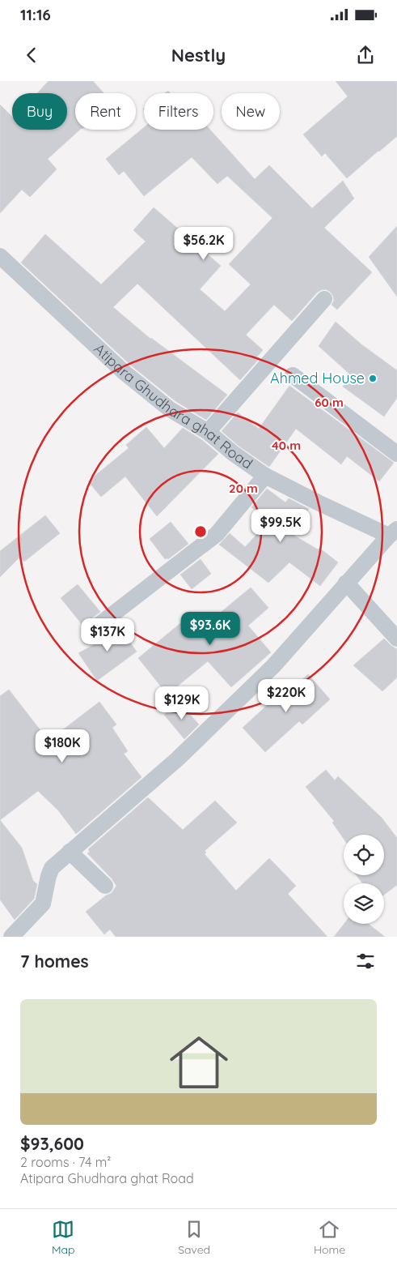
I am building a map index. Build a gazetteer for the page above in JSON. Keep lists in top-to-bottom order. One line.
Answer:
{"streets":{"street":["Atipara Ghudhara ghat Road"]},"places":["Ahmed House"],"page":{"status":"11:16","header":"Nestly","chip":["Buy","Rent","Filters","New"],"price":["$56.2K","$99.5K","$93.6K","$137K","$220K","$129K","$180K"],"heading":"7 homes","list":[{"name":"$93,600","note":"2 rooms · 74 m² · Atipara Ghudhara ghat Road"}],"tabs":["Map","Saved","Home"]},"rings":["60 m","40 m","20 m"]}
